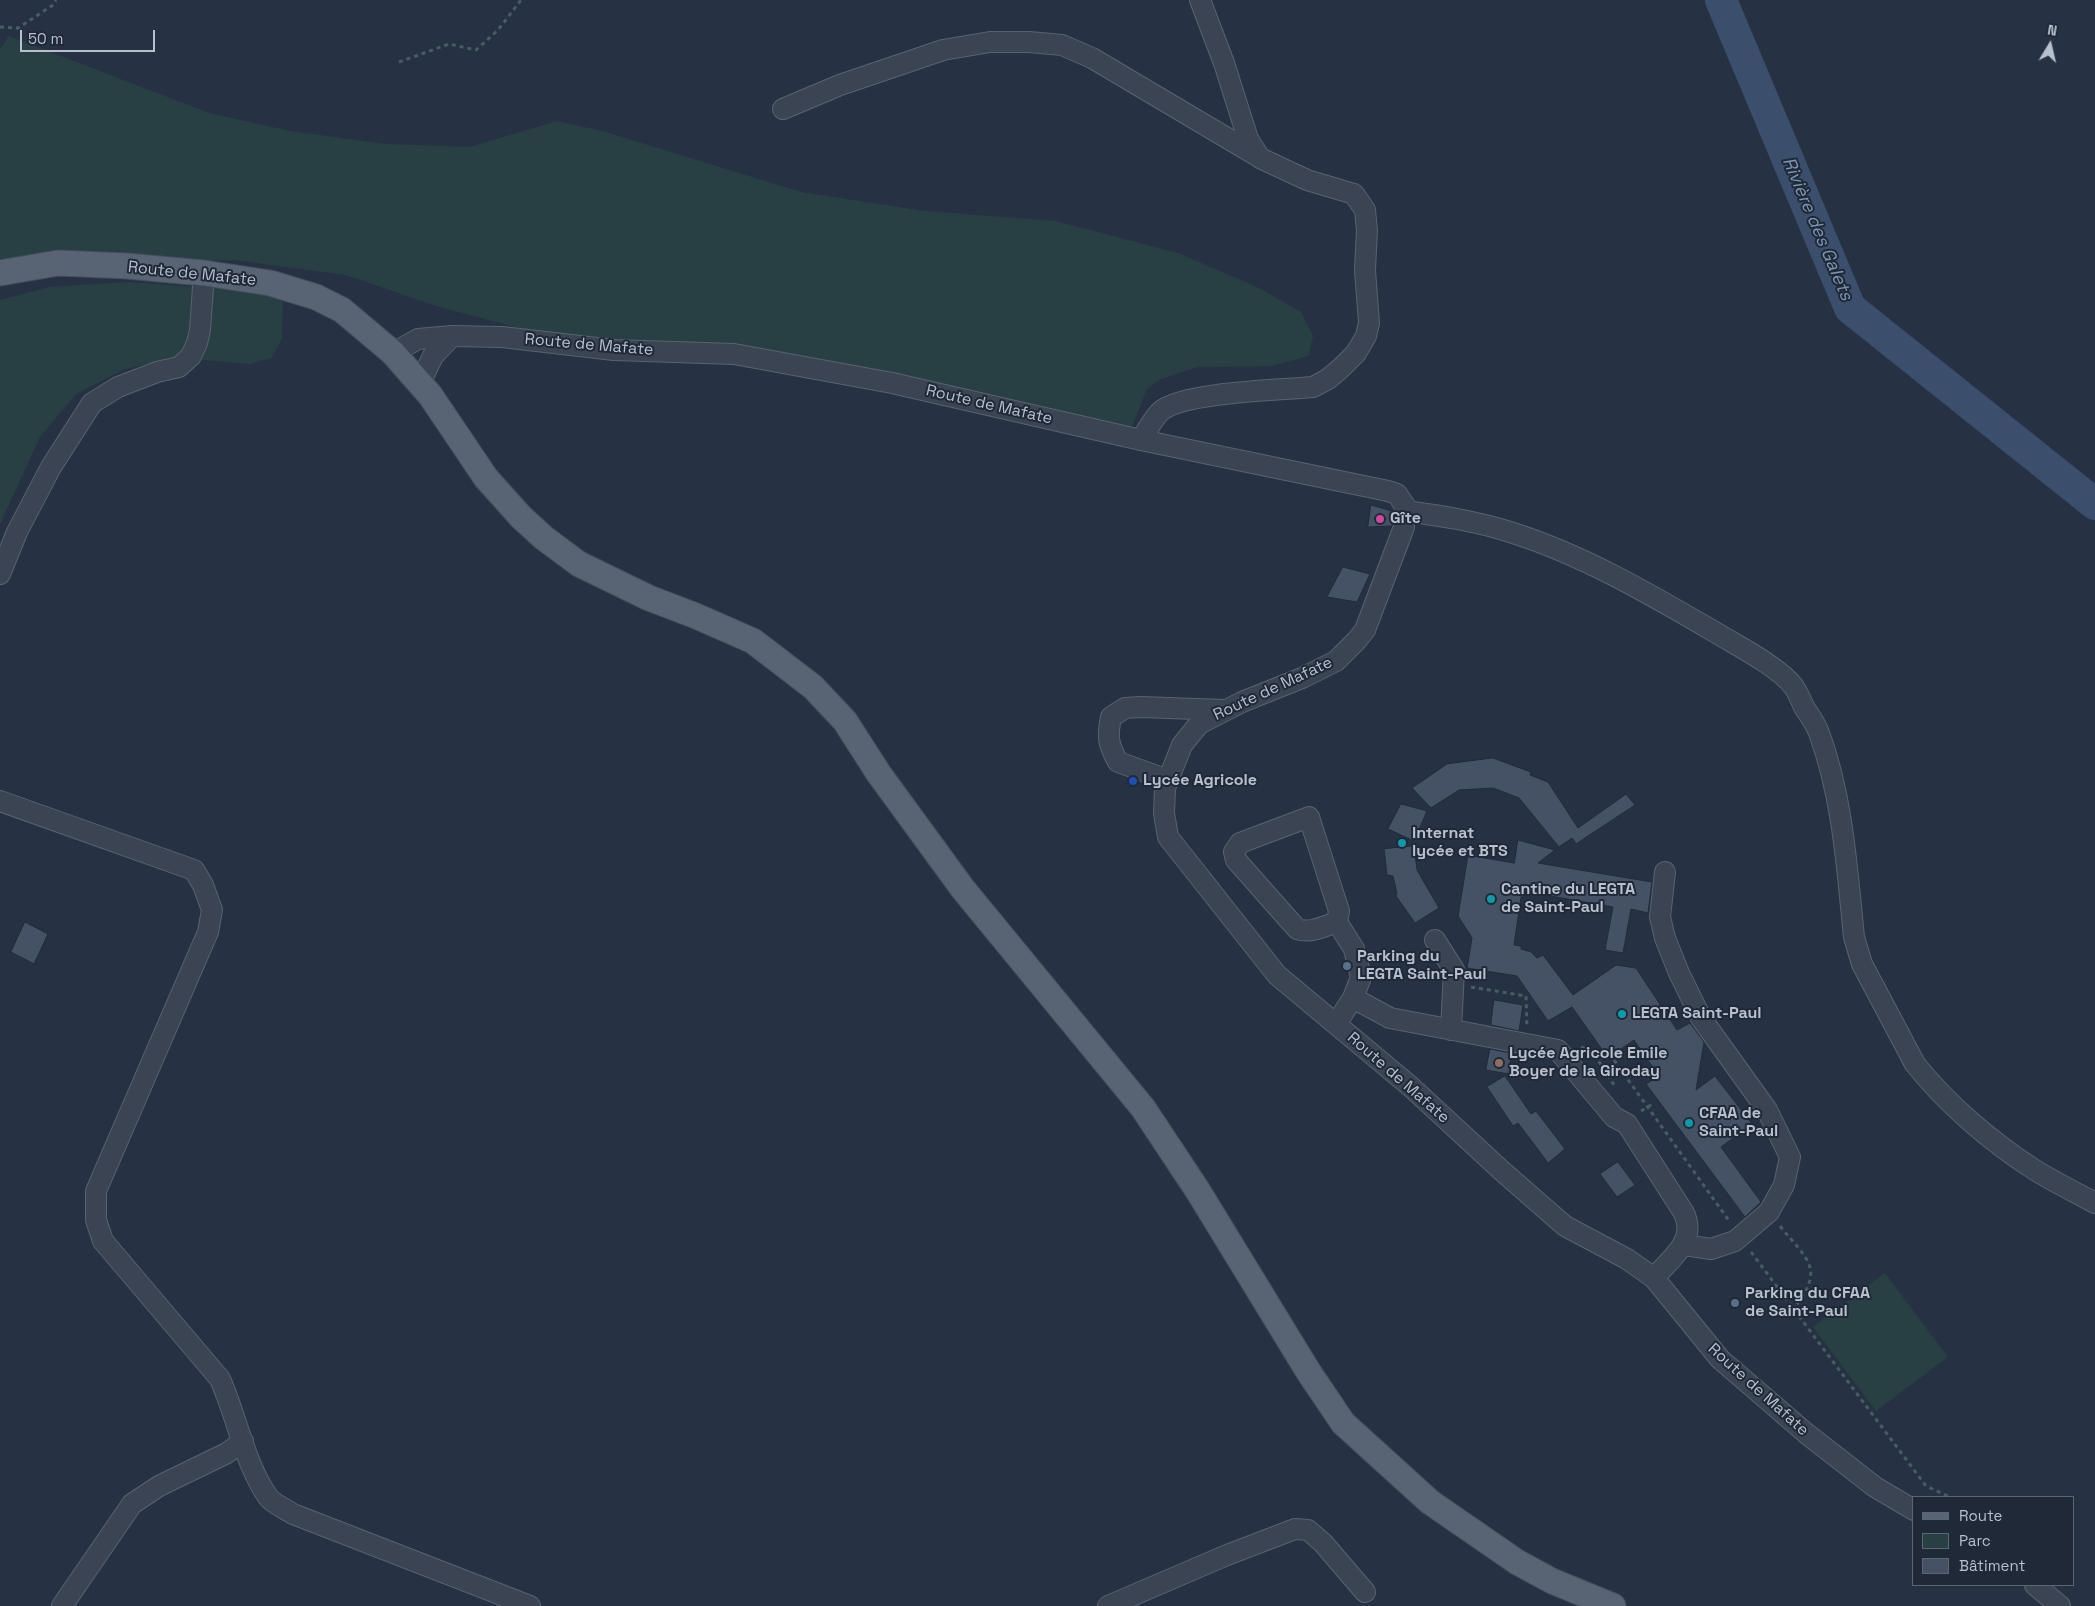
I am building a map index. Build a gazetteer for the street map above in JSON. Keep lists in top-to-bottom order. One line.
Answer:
{"streets":{"main road":["Route de Mafate"]},"water":["Rivière des Galets"],"places":["Gîte","Lycée Agricole","Internat lycée et BTS","Cantine du LEGTA de Saint-Paul","Parking du LEGTA Saint-Paul","LEGTA Saint-Paul","Lycée Agricole Emile Boyer de la Giroday","CFAA de Saint-Paul","Parking du CFAA de Saint-Paul"],"legend":["Route","Parc","Bâtiment"],"scale_bar":"50 m","north":"top"}
